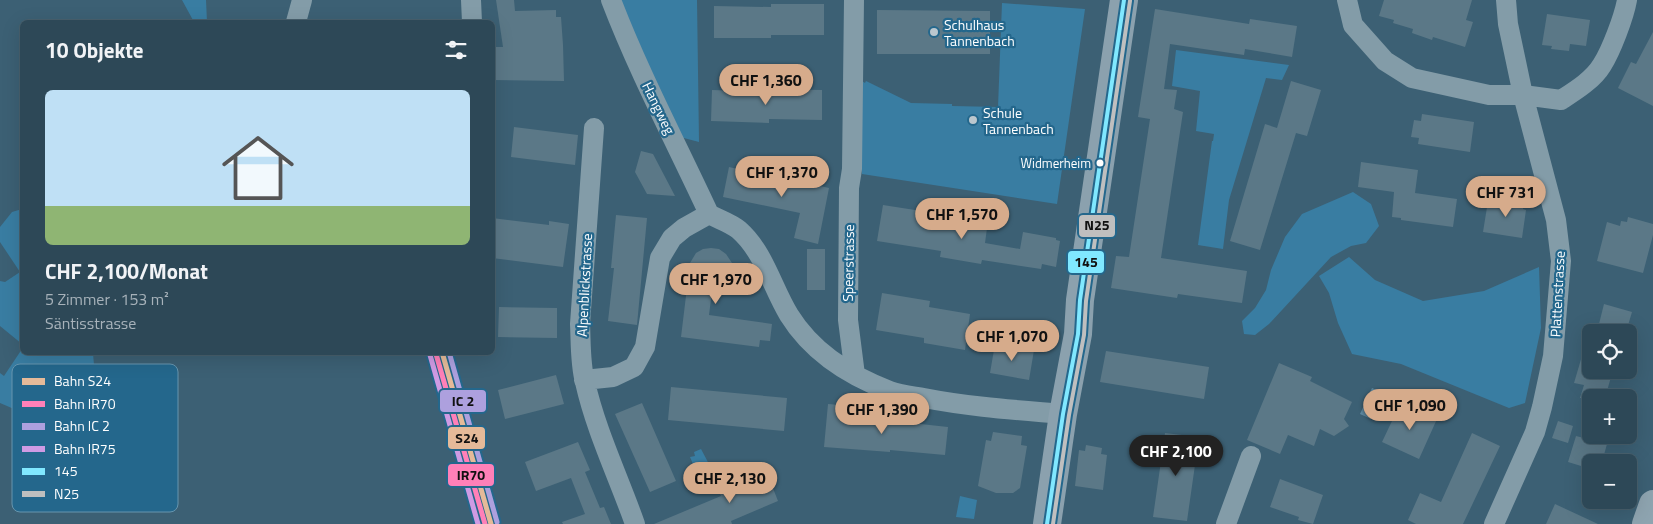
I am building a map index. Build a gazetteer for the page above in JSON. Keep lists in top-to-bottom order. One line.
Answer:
{"streets":{"street":["Hangweg","Speerstrasse","Alpenblickstrasse","Plattenstrasse"]},"places":["Schulhaus Tannenbach","Schule Tannenbach","Widmerheim"],"lines":["transit line 145","transit line N25","rail line S24","rail line IR70","rail line IR75"],"legend":["Bahn S24","Bahn IR70","Bahn IC 2","Bahn IR75","145","N25"],"page":{"heading":"10 Objekte","price":["CHF 1,360","CHF 1,370","CHF 731","CHF 1,570","CHF 1,970","CHF 1,070","CHF 1,090","CHF 1,390","CHF 2,100","CHF 2,130"],"list":[{"name":"CHF 2,100/Monat","note":"5 Zimmer · 153 m² · Säntisstrasse"}],"map_buttons":["+","−"]}}
